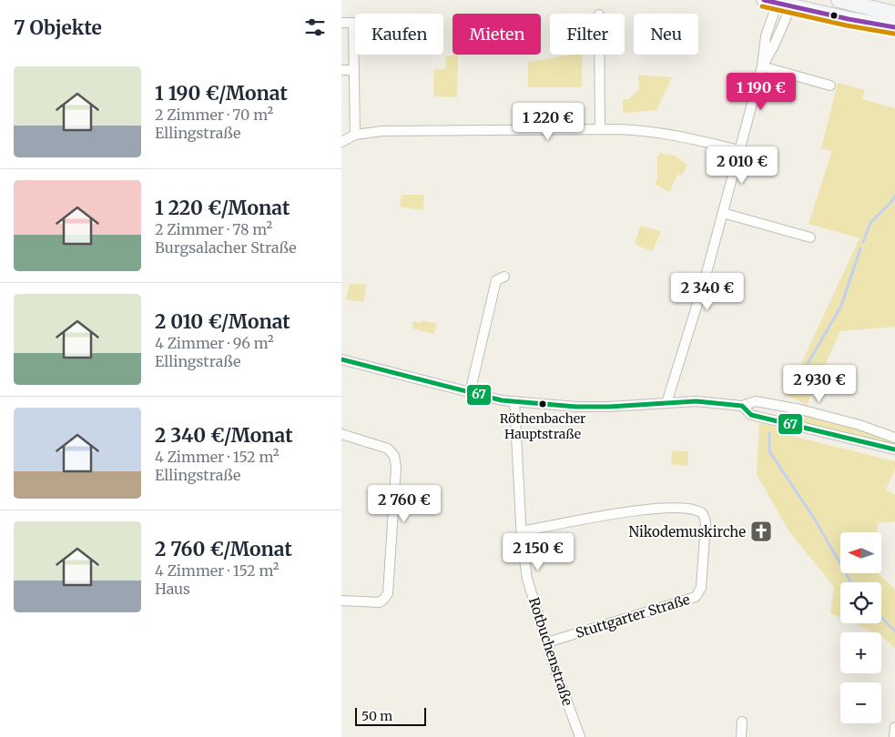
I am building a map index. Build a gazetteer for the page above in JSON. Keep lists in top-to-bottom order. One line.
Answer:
{"streets":{"street":["Stuttgarter Straße","Rotbuchenstraße"]},"crossings":[["Stuttgarter Straße","Rotbuchenstraße"]],"places":{"other":["Röthenbacher Hauptstraße"],"church":["Nikodemuskirche"]},"lines":["transit line 67"],"scale_bar":"50 m","north":"left","page":{"heading":"7 Objekte","chip":["Kaufen","Mieten","Filter","Neu"],"list":[{"name":"1 190 €/Monat","note":"2 Zimmer · 70 m² · Ellingstraße"},{"name":"1 220 €/Monat","note":"2 Zimmer · 78 m² · Burgsalacher Straße"},{"name":"2 010 €/Monat","note":"4 Zimmer · 96 m² · Ellingstraße"},{"name":"2 340 €/Monat","note":"4 Zimmer · 152 m² · Ellingstraße"},{"name":"2 760 €/Monat","note":"4 Zimmer · 152 m² · Haus"}],"price":["1 190 €","1 220 €","2 010 €","2 340 €","2 930 €","2 760 €","2 150 €"],"map_buttons":["+","−"],"scale":"50 m"}}
